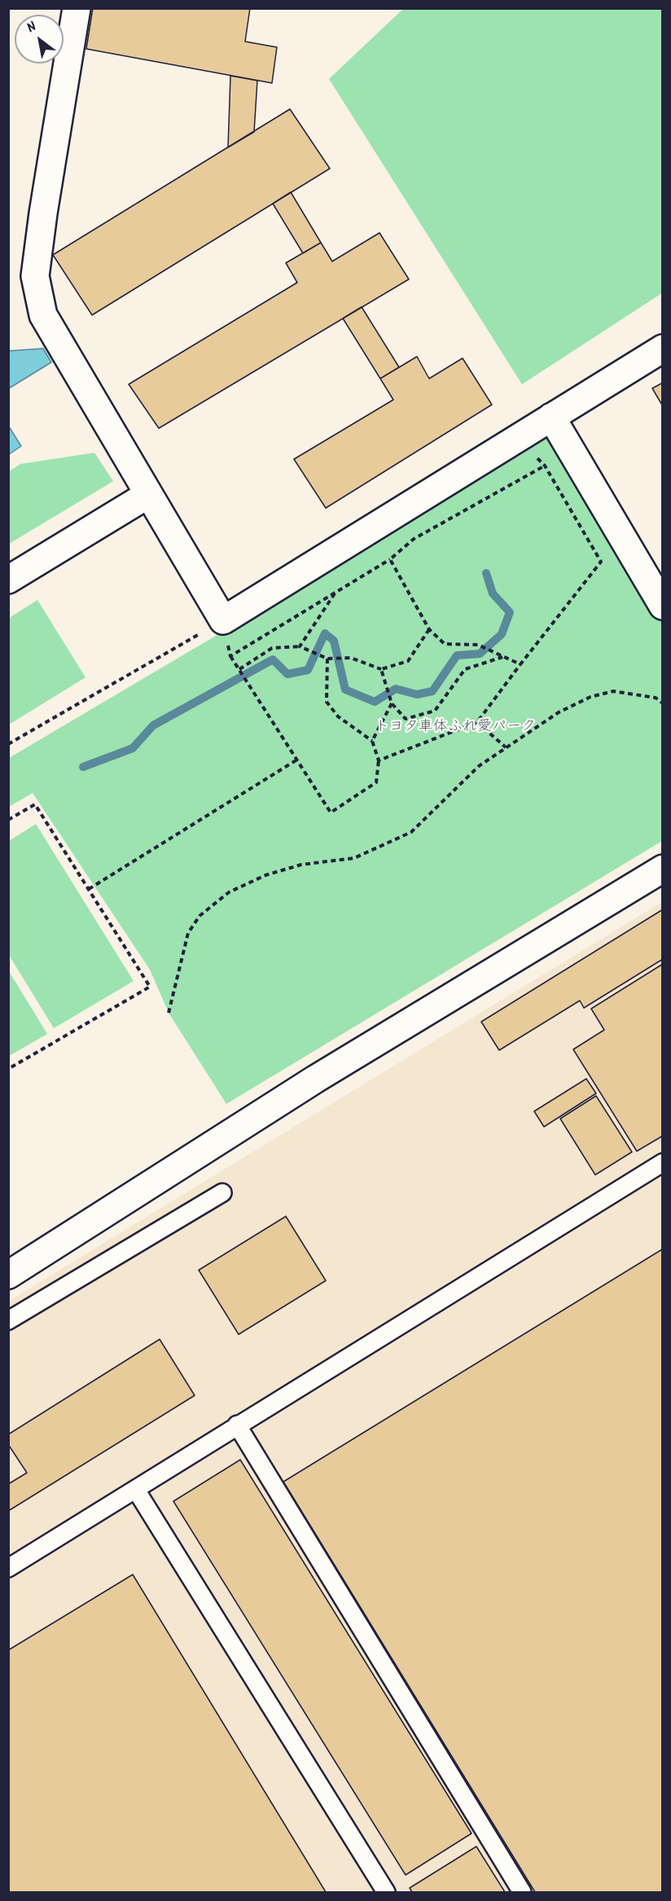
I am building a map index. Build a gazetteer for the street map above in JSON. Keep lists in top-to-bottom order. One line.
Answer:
{"parks":["トヨタ車体ふれ愛パーク"],"north":"top left"}
